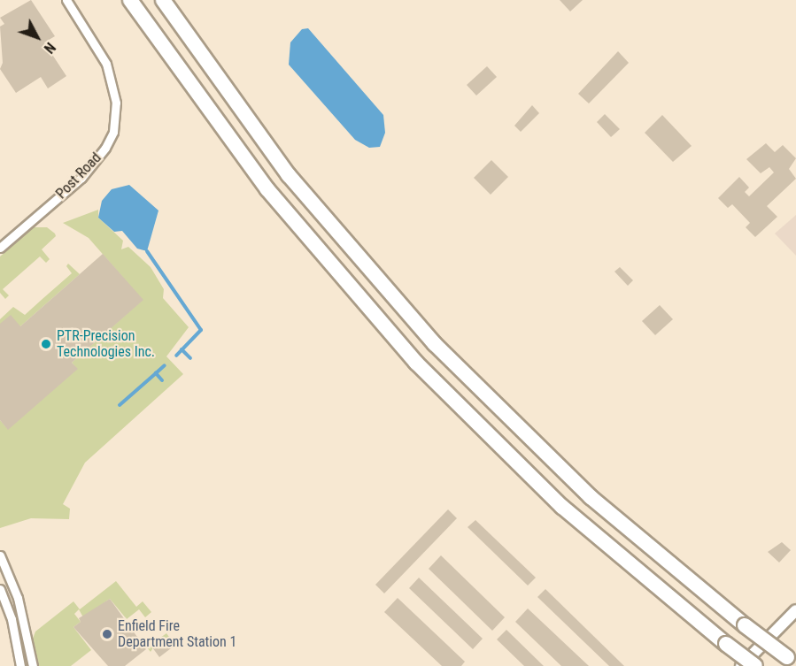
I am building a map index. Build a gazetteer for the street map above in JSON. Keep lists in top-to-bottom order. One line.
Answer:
{"streets":{"street":["Post Road"]},"places":["PTR-Precision Technologies Inc.","Enfield Fire Department Station 1"],"north":"bottom right"}
